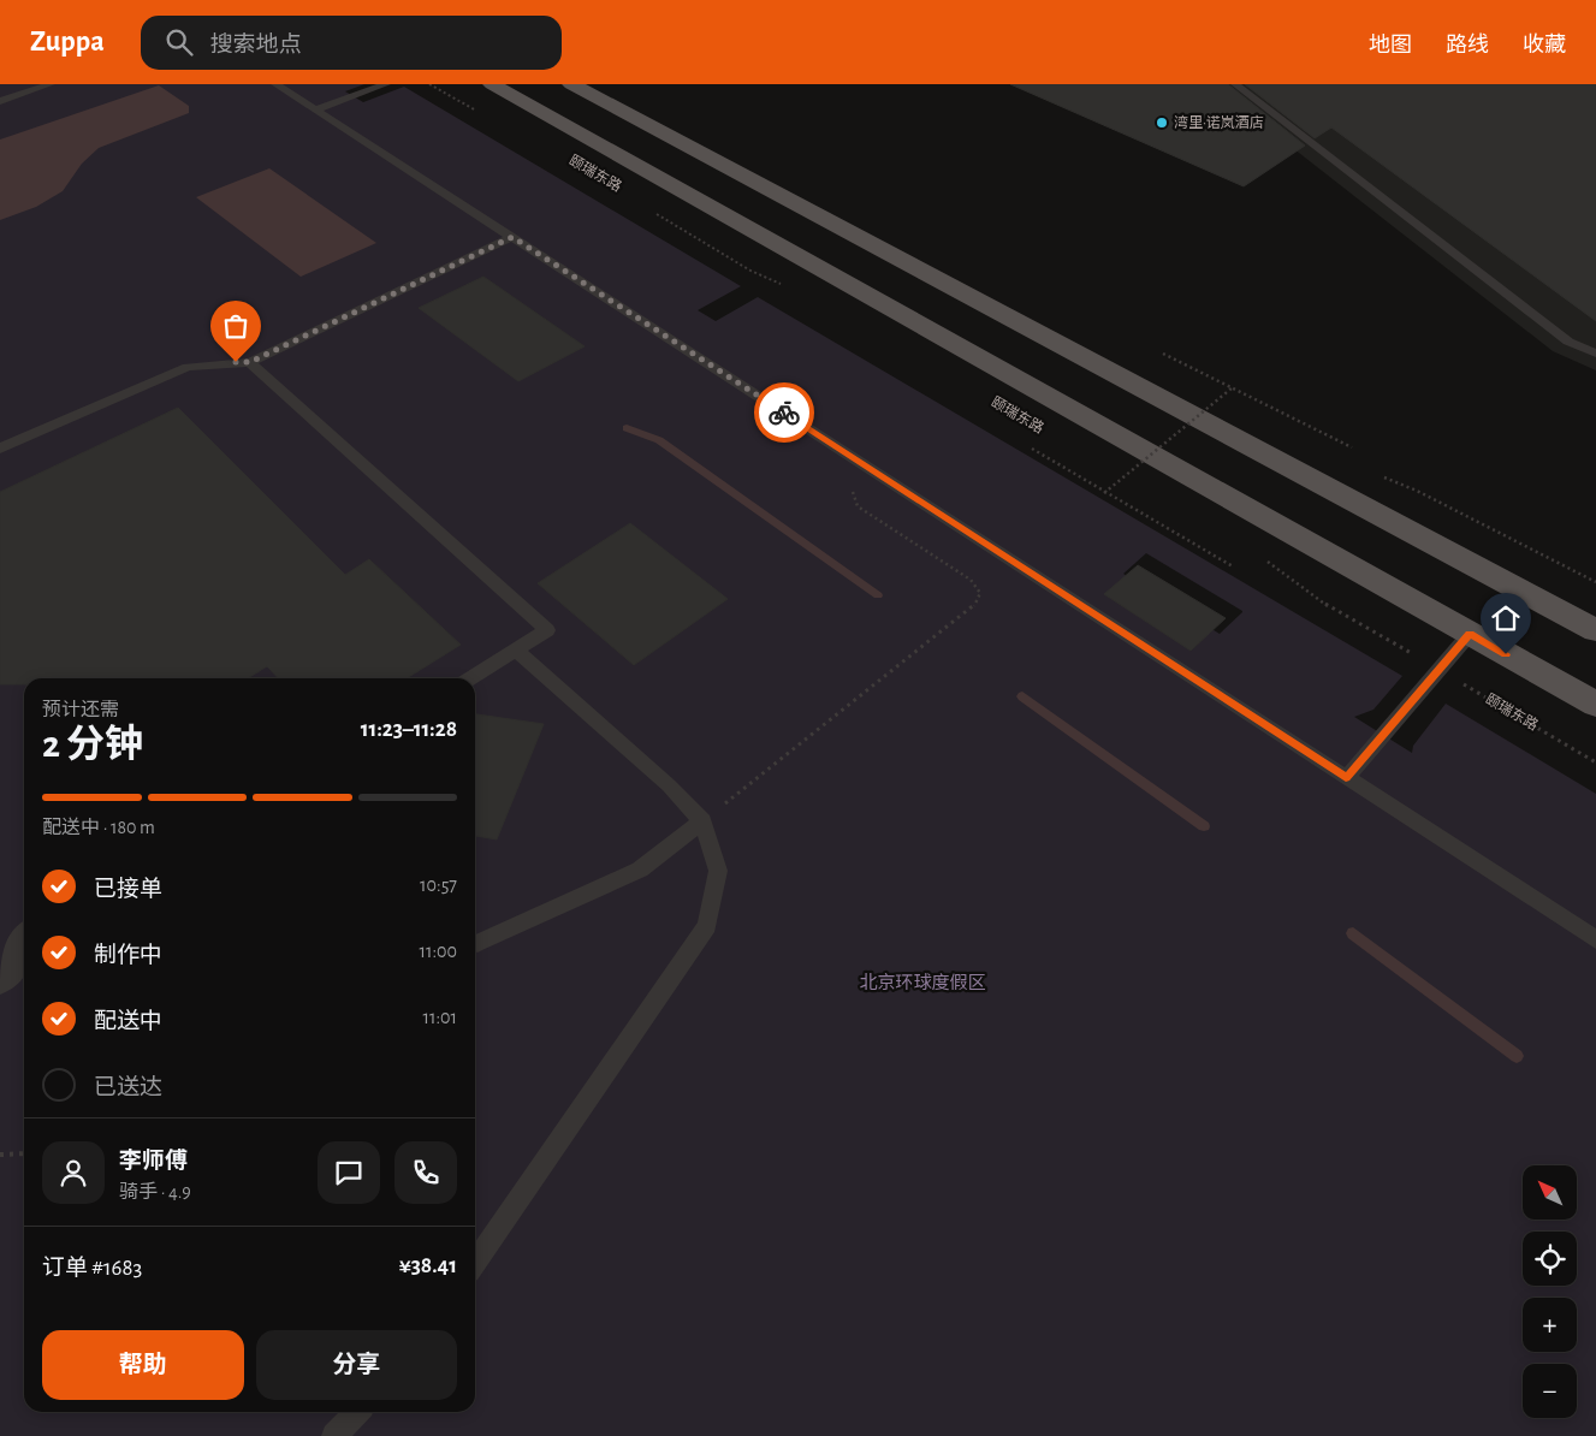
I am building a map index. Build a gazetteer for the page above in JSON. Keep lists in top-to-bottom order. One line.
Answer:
{"streets":{"main road":["颐瑞东路"]},"parks":["北京环球度假区"],"places":["湾里·诺岚酒店"],"north":"top left","page":{"header":"Zuppa","search":"搜索地点","nav":["地图","路线","收藏"],"heading":["2 分钟","预计还需","11:23–11:28"],"panel":["李师傅","骑手 · 4.9","订单 #1683","¥38.41"],"bar":"配送中 · 180 m","list":[["已接单","10:57"],["制作中","11:00"],["配送中","11:01"],"已送达"],"map_buttons":["+","−"],"buttons":["帮助","分享"]}}
